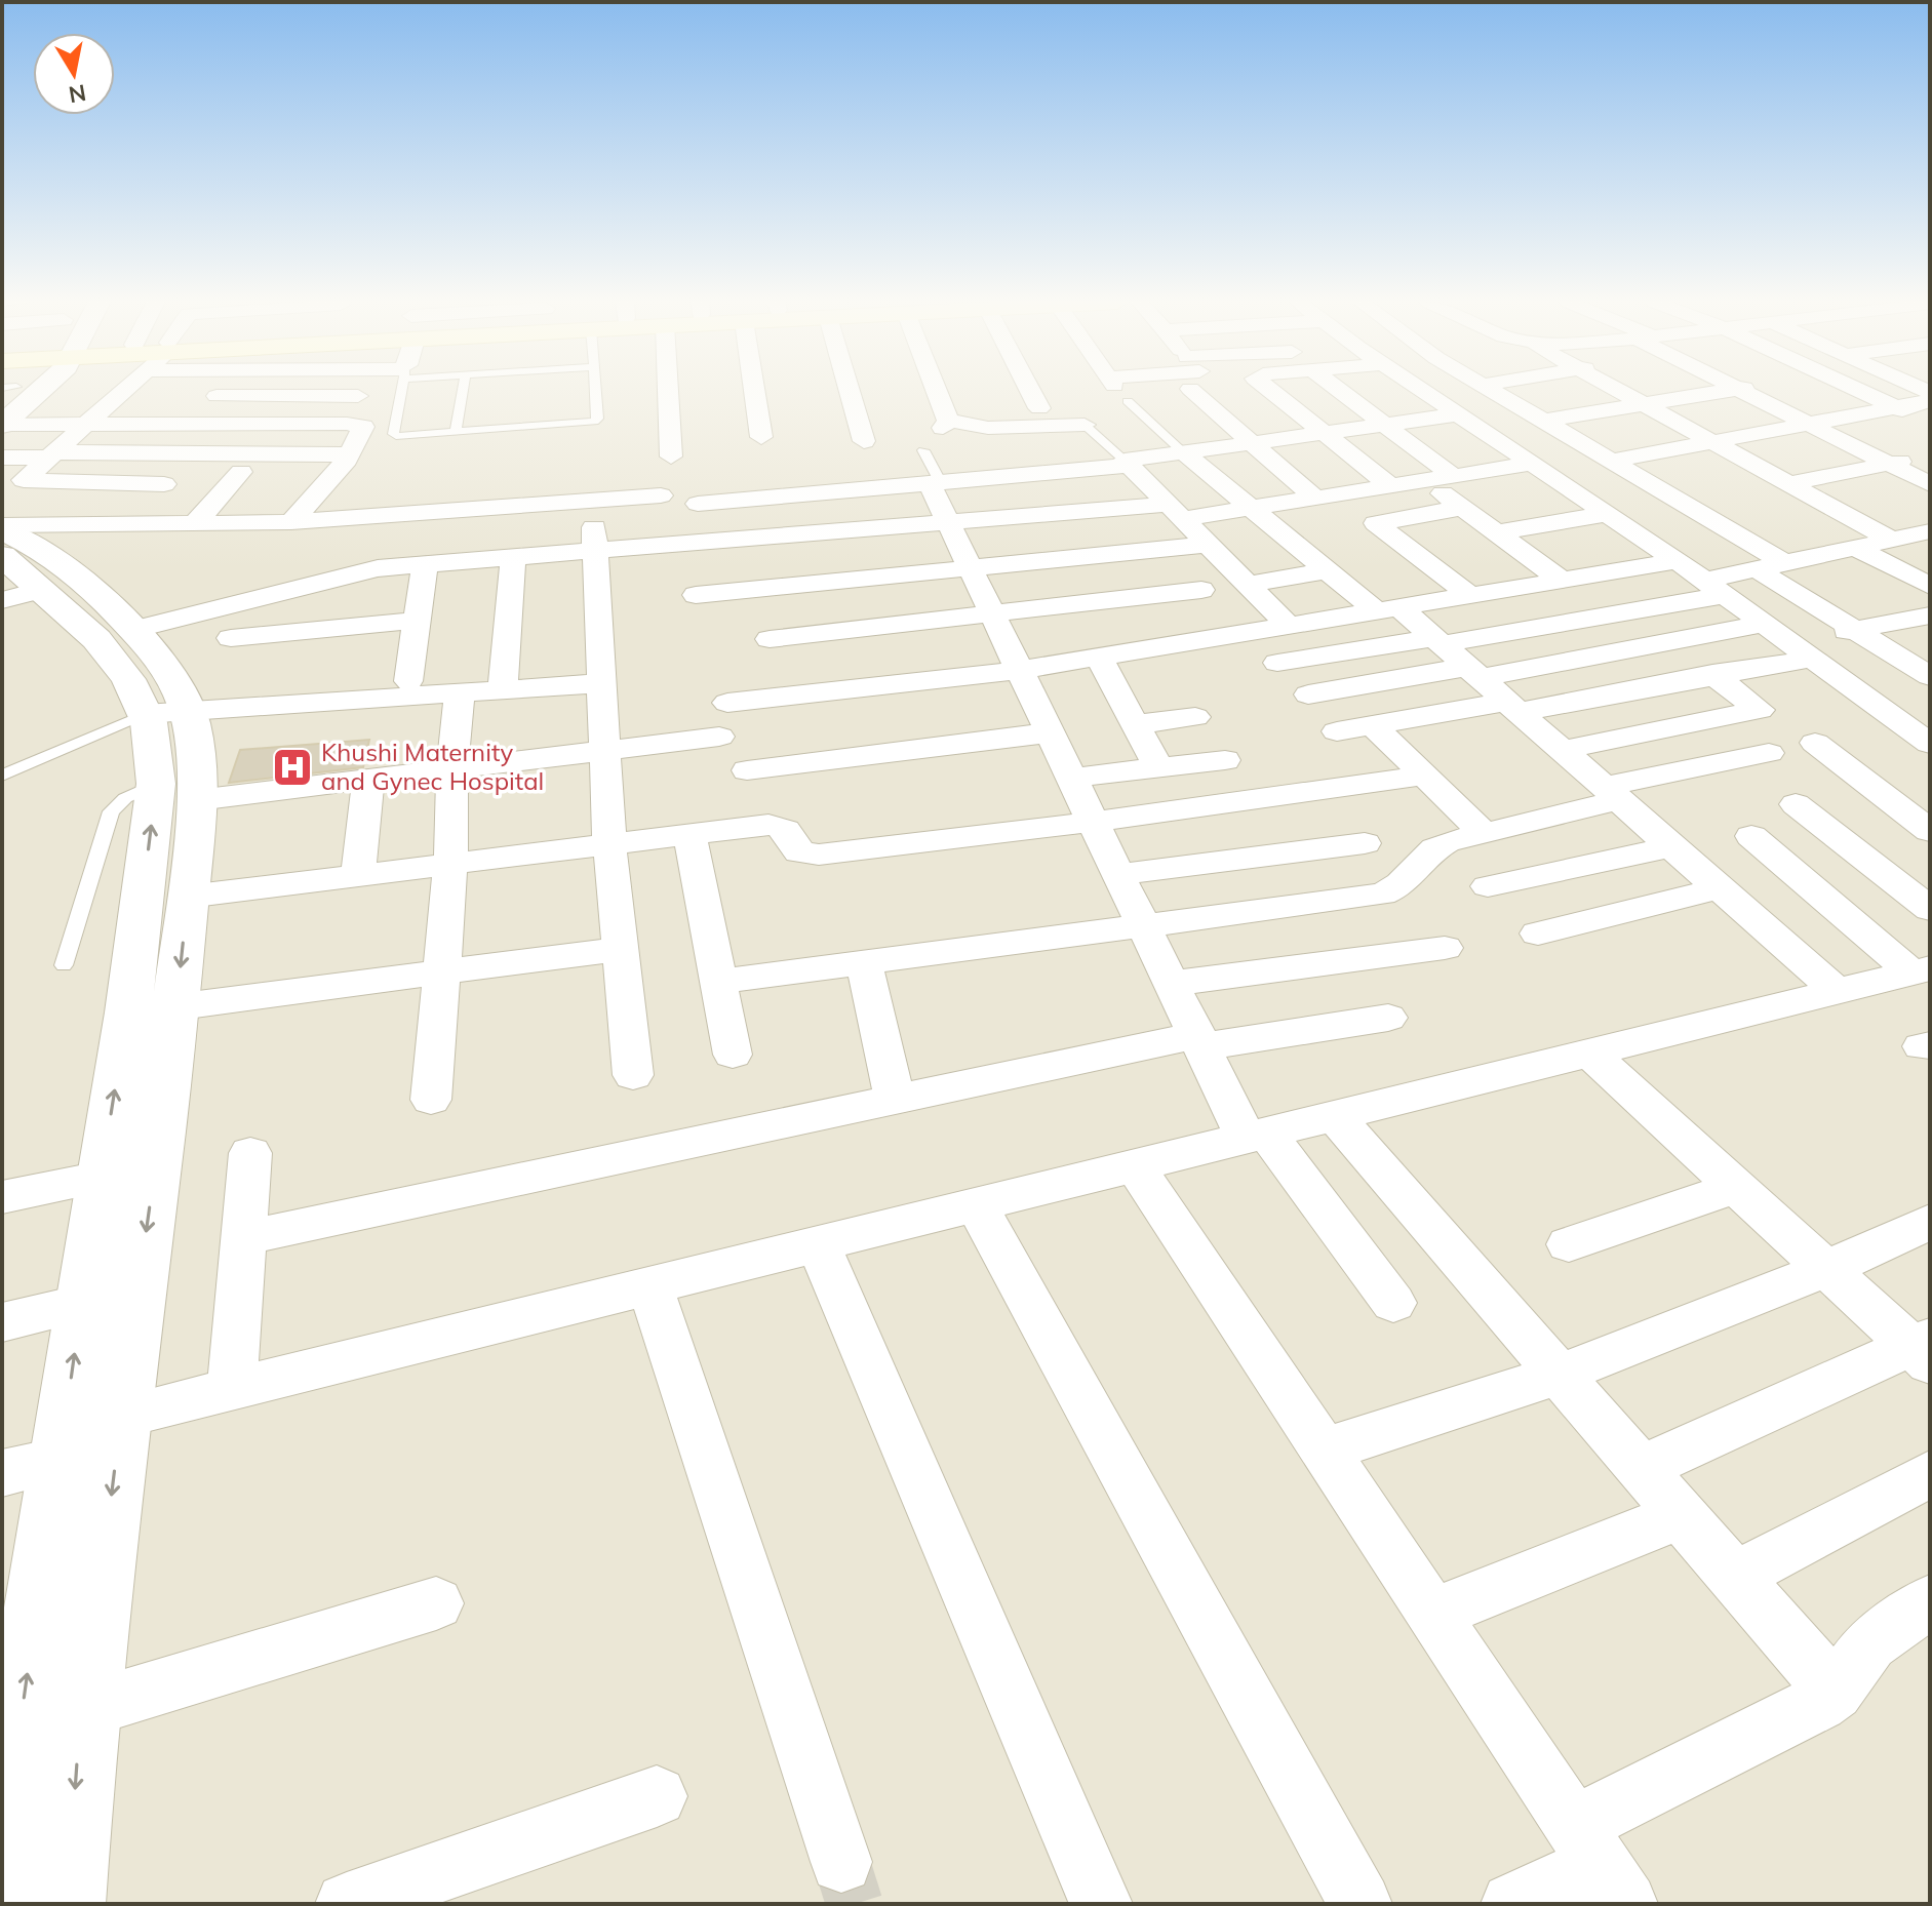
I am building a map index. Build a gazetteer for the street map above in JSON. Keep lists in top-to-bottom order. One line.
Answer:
{"places":{"hospital":["Khushi Maternity and Gynec Hospital"]},"north":"bottom"}
